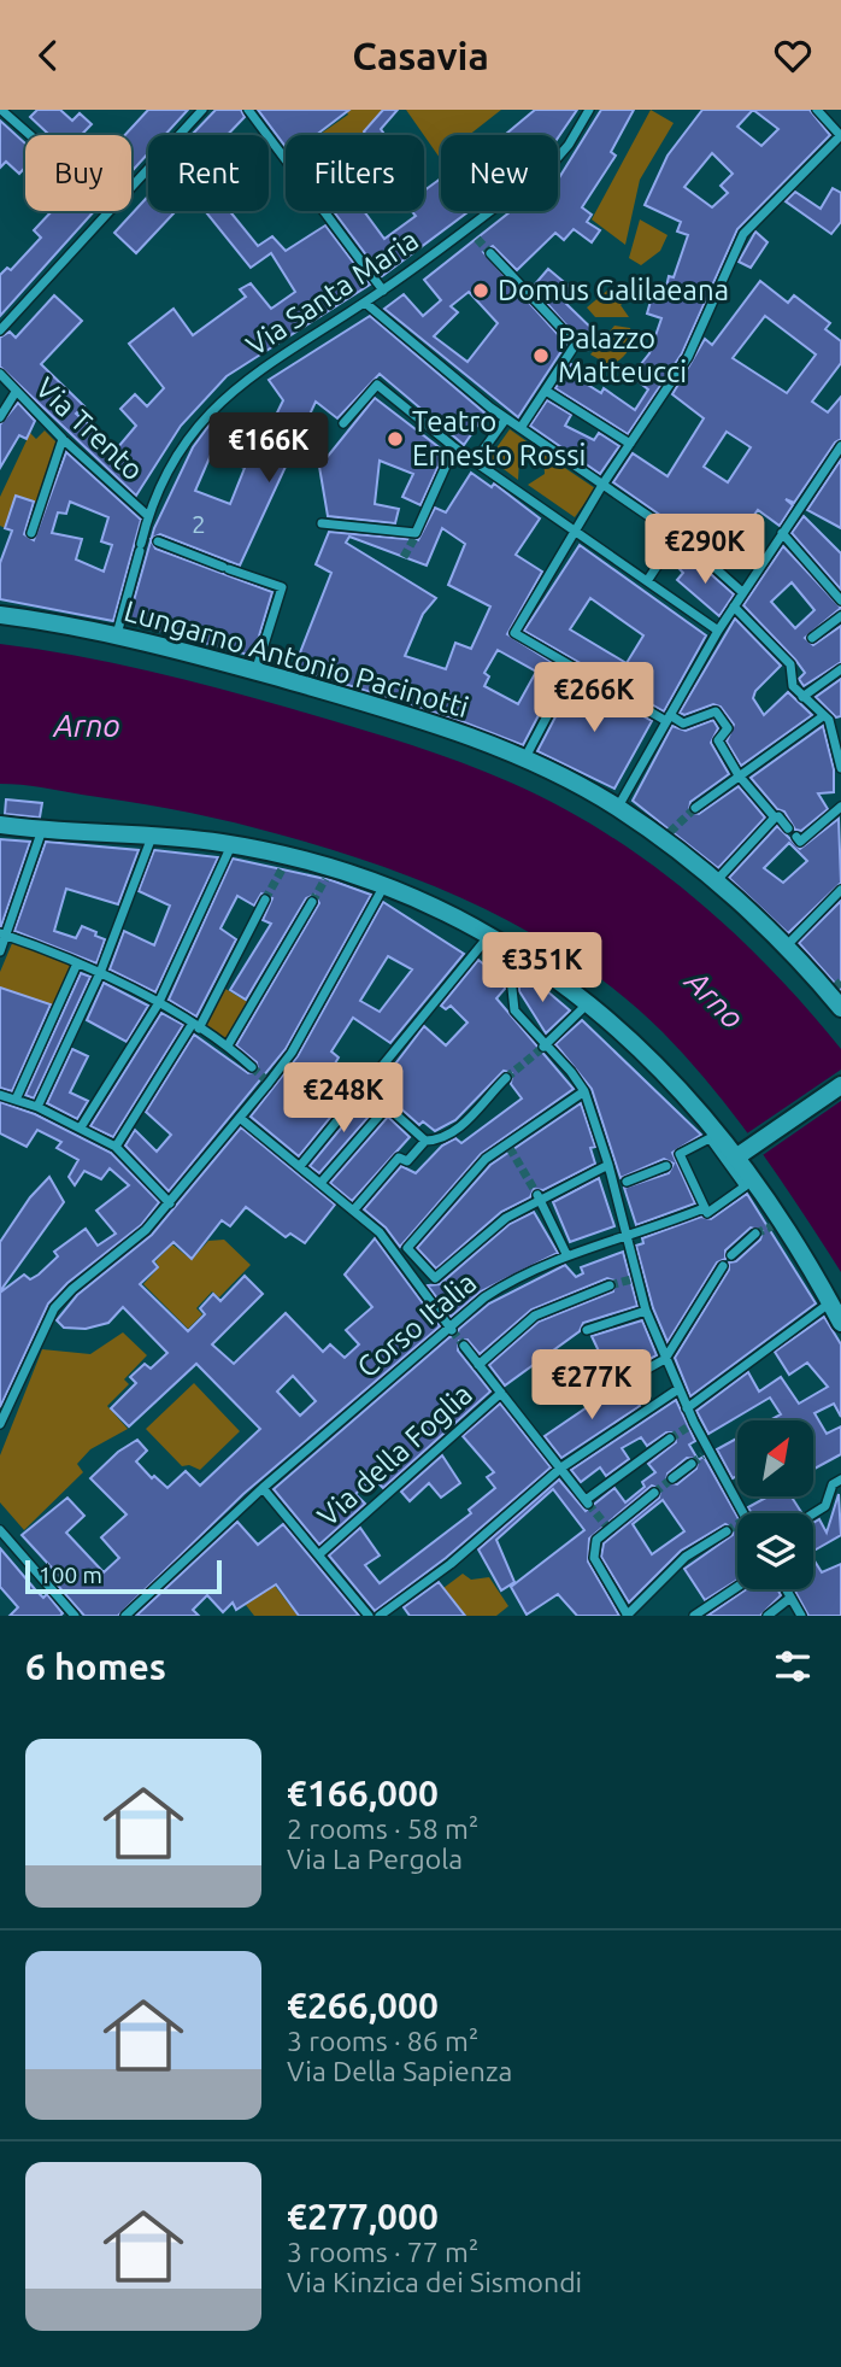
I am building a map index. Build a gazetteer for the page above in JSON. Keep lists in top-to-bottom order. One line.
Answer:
{"streets":{"street":["Via Santa Maria","Via Trento","Lungarno Antonio Pacinotti","Corso Italia","Via della Foglia"]},"crossings":[["Via Santa Maria","Via Trento"],["Via Santa Maria","Lungarno Antonio Pacinotti"]],"water":["Arno"],"places":["Domus Galilaeana","Palazzo Matteucci","Teatro Ernesto Rossi"],"house_numbers":["2"],"scale_bar":"100 m","north":"top right","page":{"header":"Casavia","chip":["Buy","Rent","Filters","New"],"price":["€166K","€290K","€266K","€351K","€248K","€277K"],"scale":"100 m","heading":"6 homes","list":[{"name":"€166,000","note":"2 rooms · 58 m² · Via La Pergola"},{"name":"€266,000","note":"3 rooms · 86 m² · Via Della Sapienza"},{"name":"€277,000","note":"3 rooms · 77 m² · Via Kinzica dei Sismondi"}]}}
